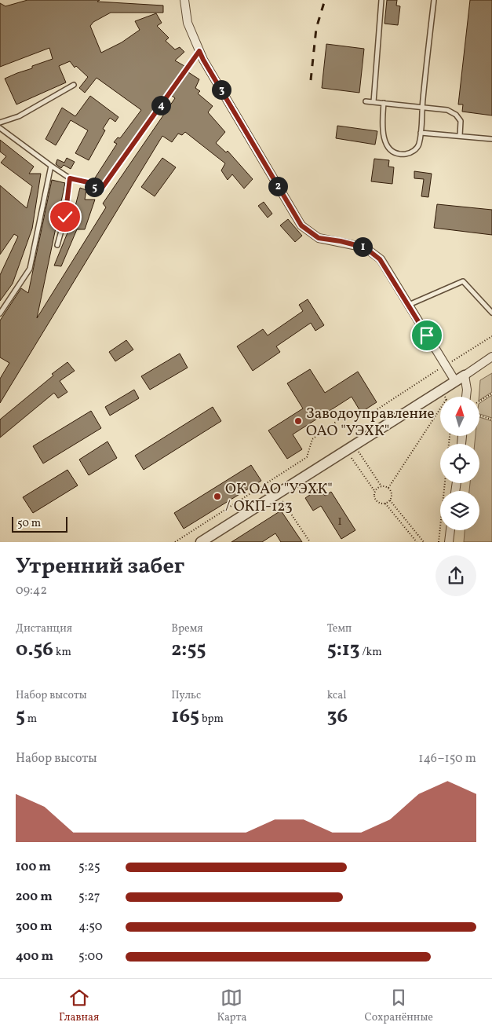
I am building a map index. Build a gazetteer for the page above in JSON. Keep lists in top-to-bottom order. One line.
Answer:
{"places":["Заводоуправление ОАО \"УЭХК\"","ОК ОАО \"УЭХК\" / ОКП-123"],"house_numbers":["1"],"scale_bar":"50 m","north":"top","page":{"pins":["3","4","2","5","1"],"scale":"50 m","heading":["Утренний забег","09:42"],"stats":[["Дистанция","0.56 km"],["Время","2:55"],["Темп","5:13 /km"],["Набор высоты","5 m"],["Пульс","165 bpm"],["kcal","36"]],"chart":["Набор высоты","146–150 m"],"list":[{"name":"100 m","note":"5:25"},{"name":"200 m","note":"5:27"},{"name":"300 m","note":"4:50"},{"name":"400 m","note":"5:00"}],"tabs":["Главная","Карта","Сохранённые"]}}
